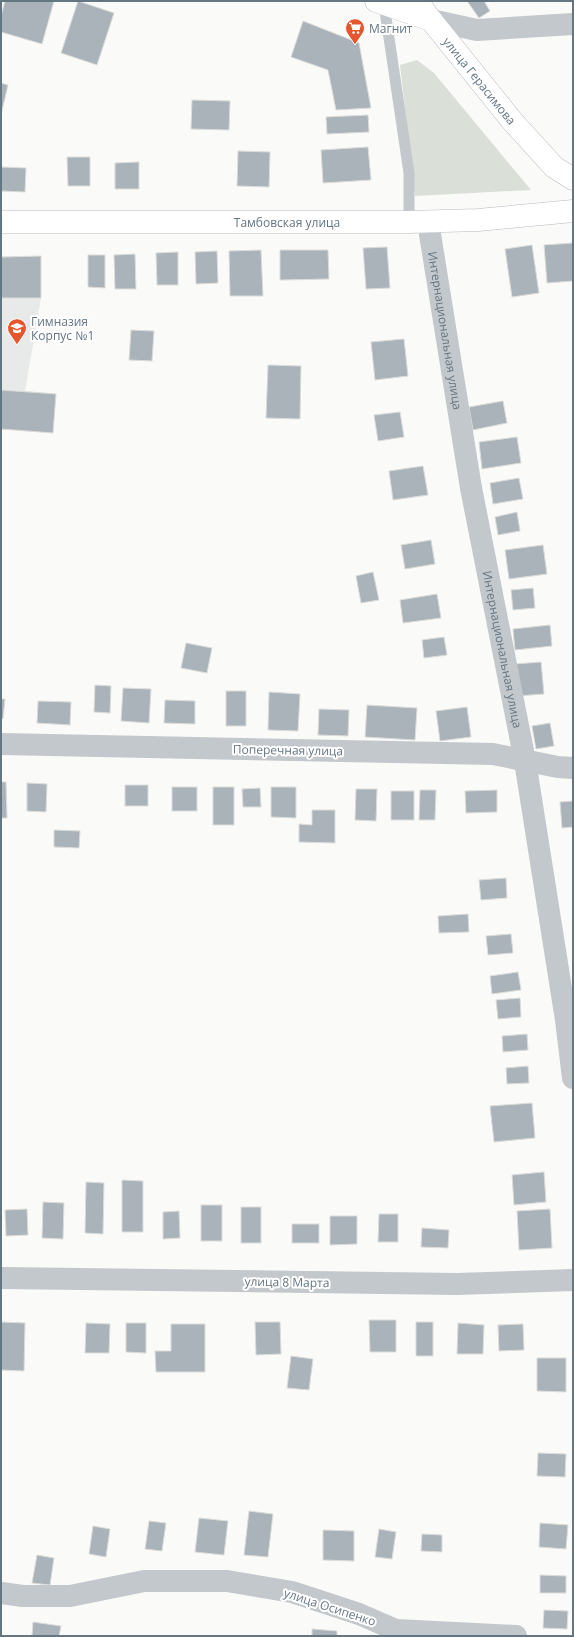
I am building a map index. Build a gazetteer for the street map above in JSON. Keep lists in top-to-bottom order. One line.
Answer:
{"streets":{"main road":["улица Герасимова","Тамбовская улица"],"street":["Интернациональная улица","Поперечная улица","улица 8 Марта","улица Осипенко"]},"crossings":[["Тамбовская улица","Интернациональная улица"],["Интернациональная улица","Поперечная улица"]],"places":{"supermarket":["Магнит"],"school or university":["Гимназия Корпус №1"]}}
